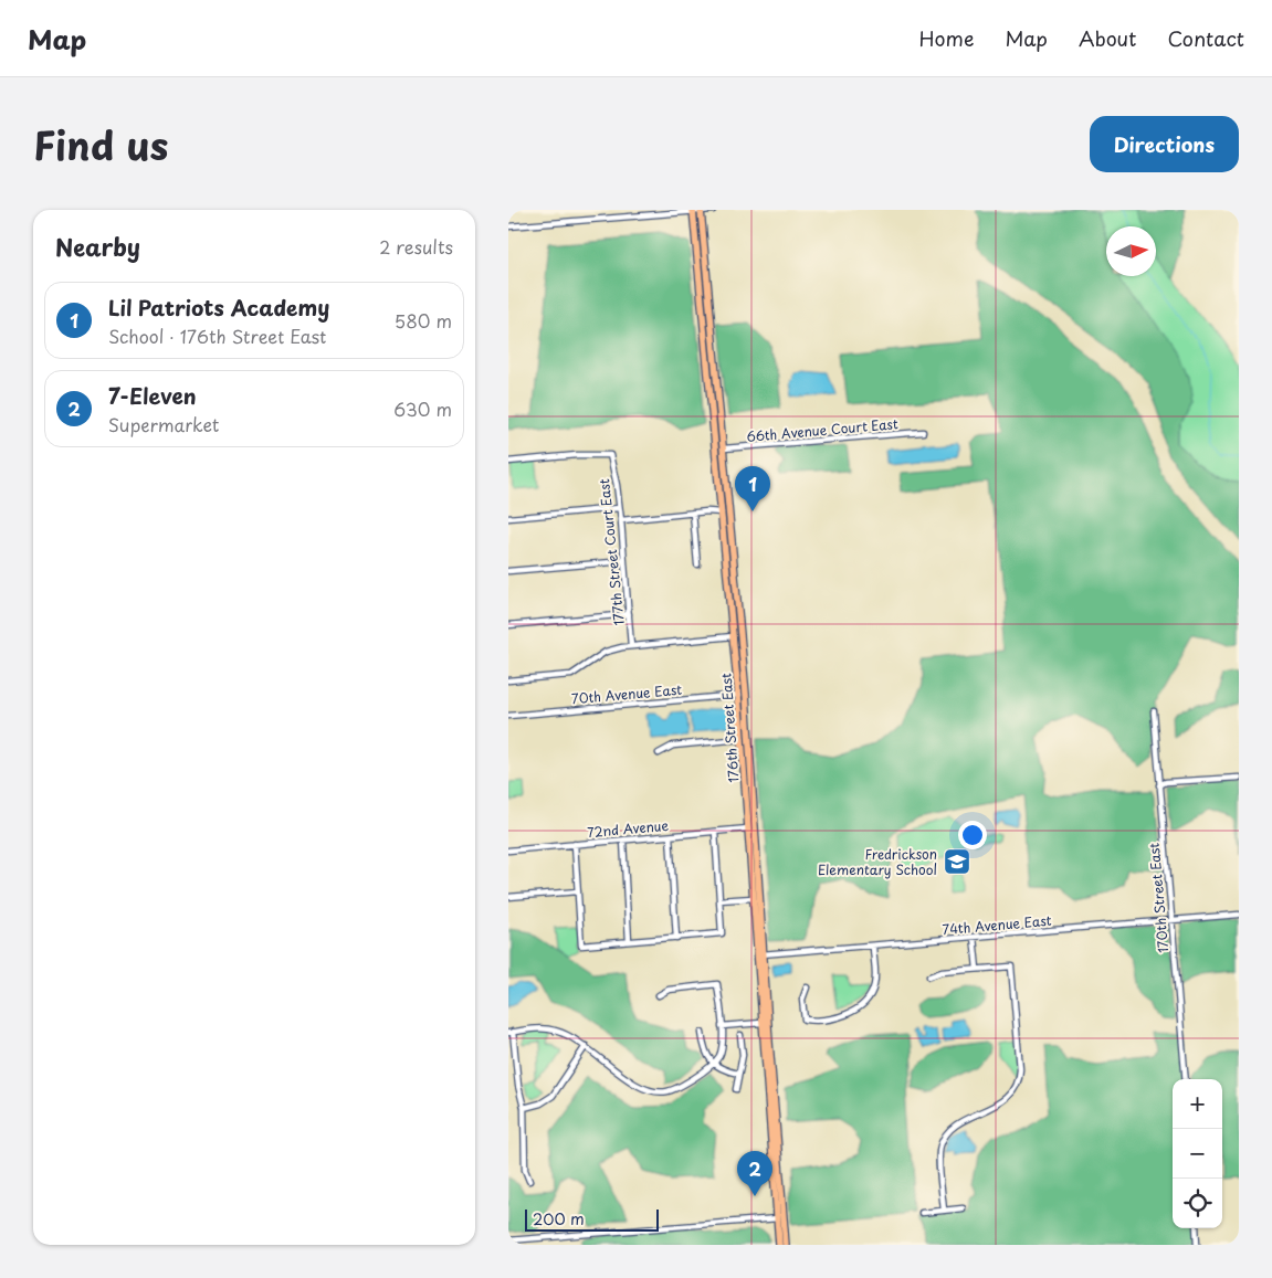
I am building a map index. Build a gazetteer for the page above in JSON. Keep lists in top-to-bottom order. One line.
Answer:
{"streets":{"main road":["176th Street East"],"street":["66th Avenue Court East","177th Street Court East","70th Avenue East","72nd Avenue","170th Street East","74th Avenue East"]},"crossings":[["66th Avenue Court East","176th Street East"],["70th Avenue East","176th Street East"],["176th Street East","72nd Avenue"],["176th Street East","74th Avenue East"],["170th Street East","74th Avenue East"]],"places":{"school or university":["Fredrickson Elementary School"]},"scale_bar":"200 m","north":"right","page":{"header":"Map","nav":["Home","Map","About","Contact"],"title":"Find us","buttons":"Directions","heading":["Nearby","2 results"],"list":[{"mark":"1","name":"Lil Patriots Academy","note":"School · 176th Street East","value":"580 m"},{"mark":"2","name":"7-Eleven","note":"Supermarket","value":"630 m"}],"pins":["1","2"],"map_buttons":["+","−"],"scale":"200 m"}}
